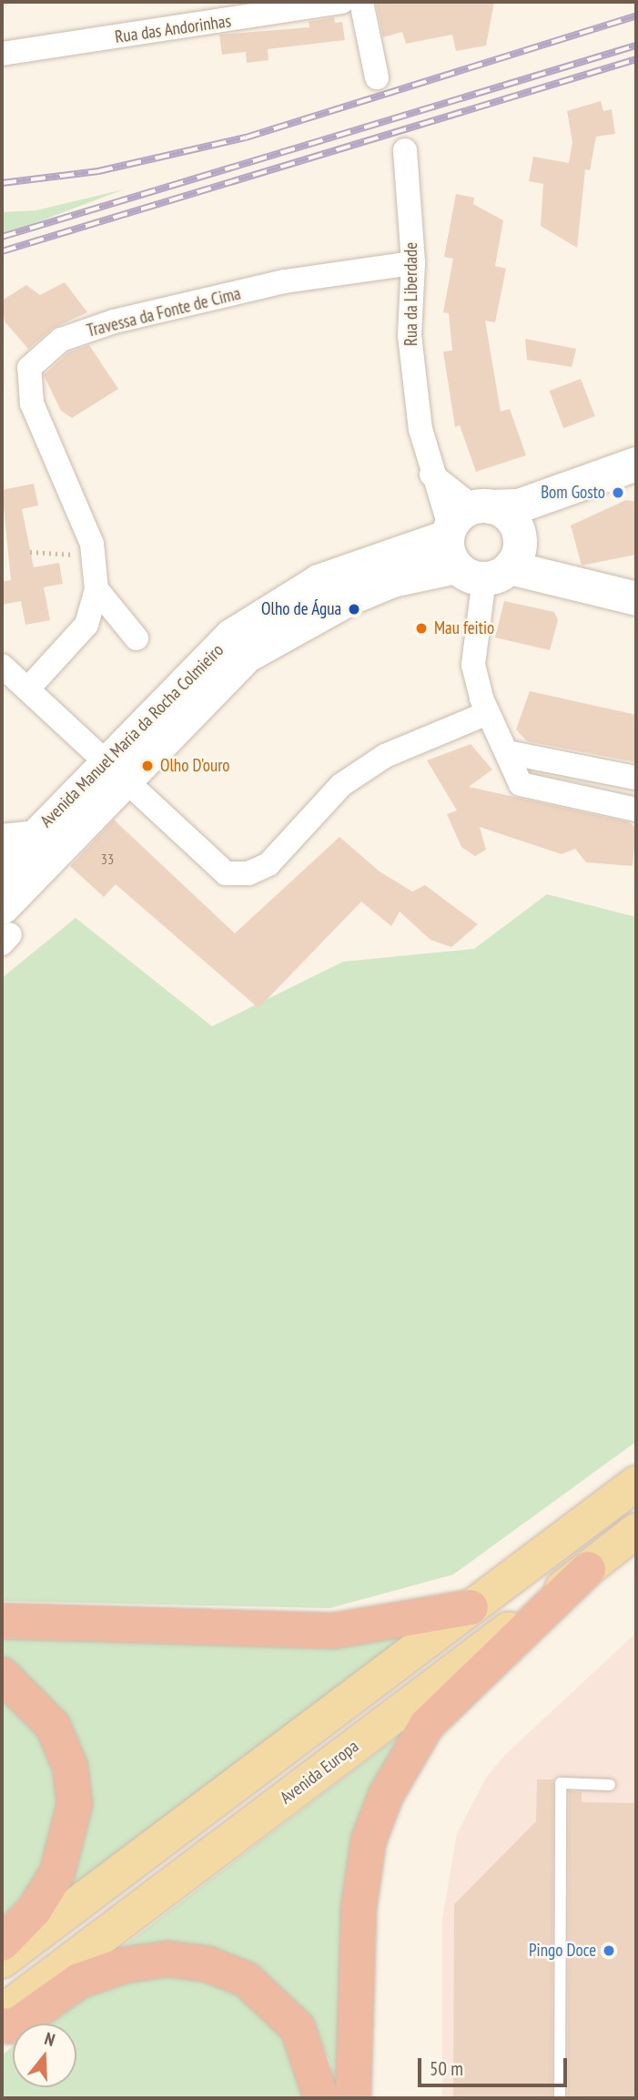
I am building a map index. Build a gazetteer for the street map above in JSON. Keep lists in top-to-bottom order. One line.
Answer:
{"streets":{"main road":["Avenida Manuel Maria da Rocha Colmieiro","Avenida Europa"],"street":["Rua das Andorinhas","Rua da Liberdade","Travessa da Fonte de Cima"]},"crossings":[["Rua da Liberdade","Travessa da Fonte de Cima"],["Rua da Liberdade","Avenida Manuel Maria da Rocha Colmieiro"]],"places":["Bom Gosto","Olho de Água","Mau feitio","Olho D'ouro","Pingo Doce"],"house_numbers":["33"],"scale_bar":"50 m","north":"top"}
